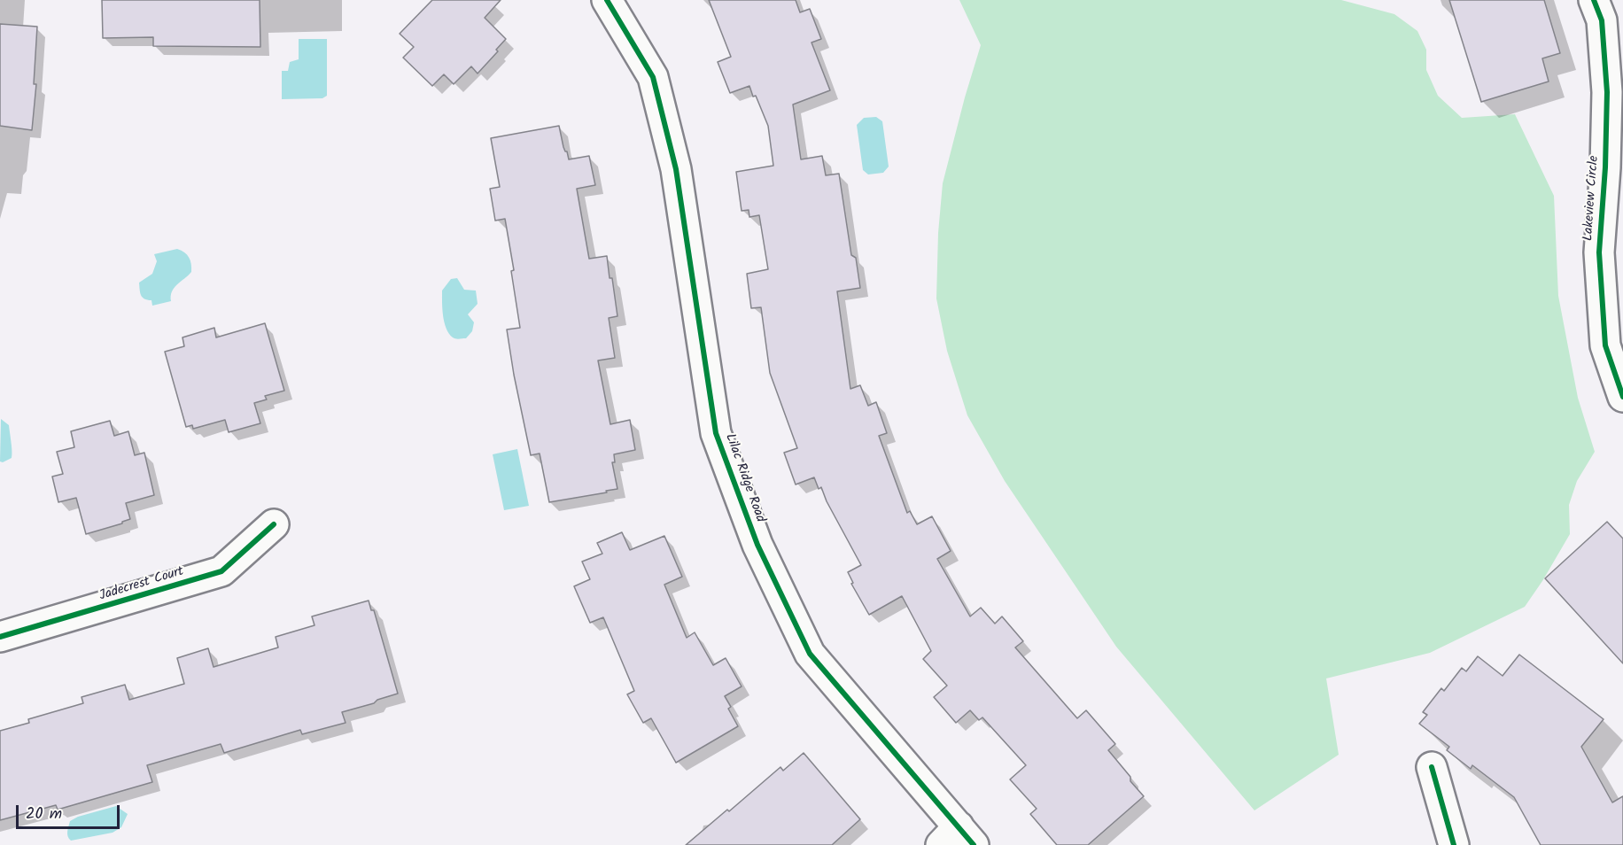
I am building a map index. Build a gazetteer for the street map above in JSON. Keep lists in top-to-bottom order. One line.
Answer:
{"streets":{"street":["Lakeview Circle","Lilac Ridge Road","Jadecrest Court"]},"scale_bar":"20 m"}
